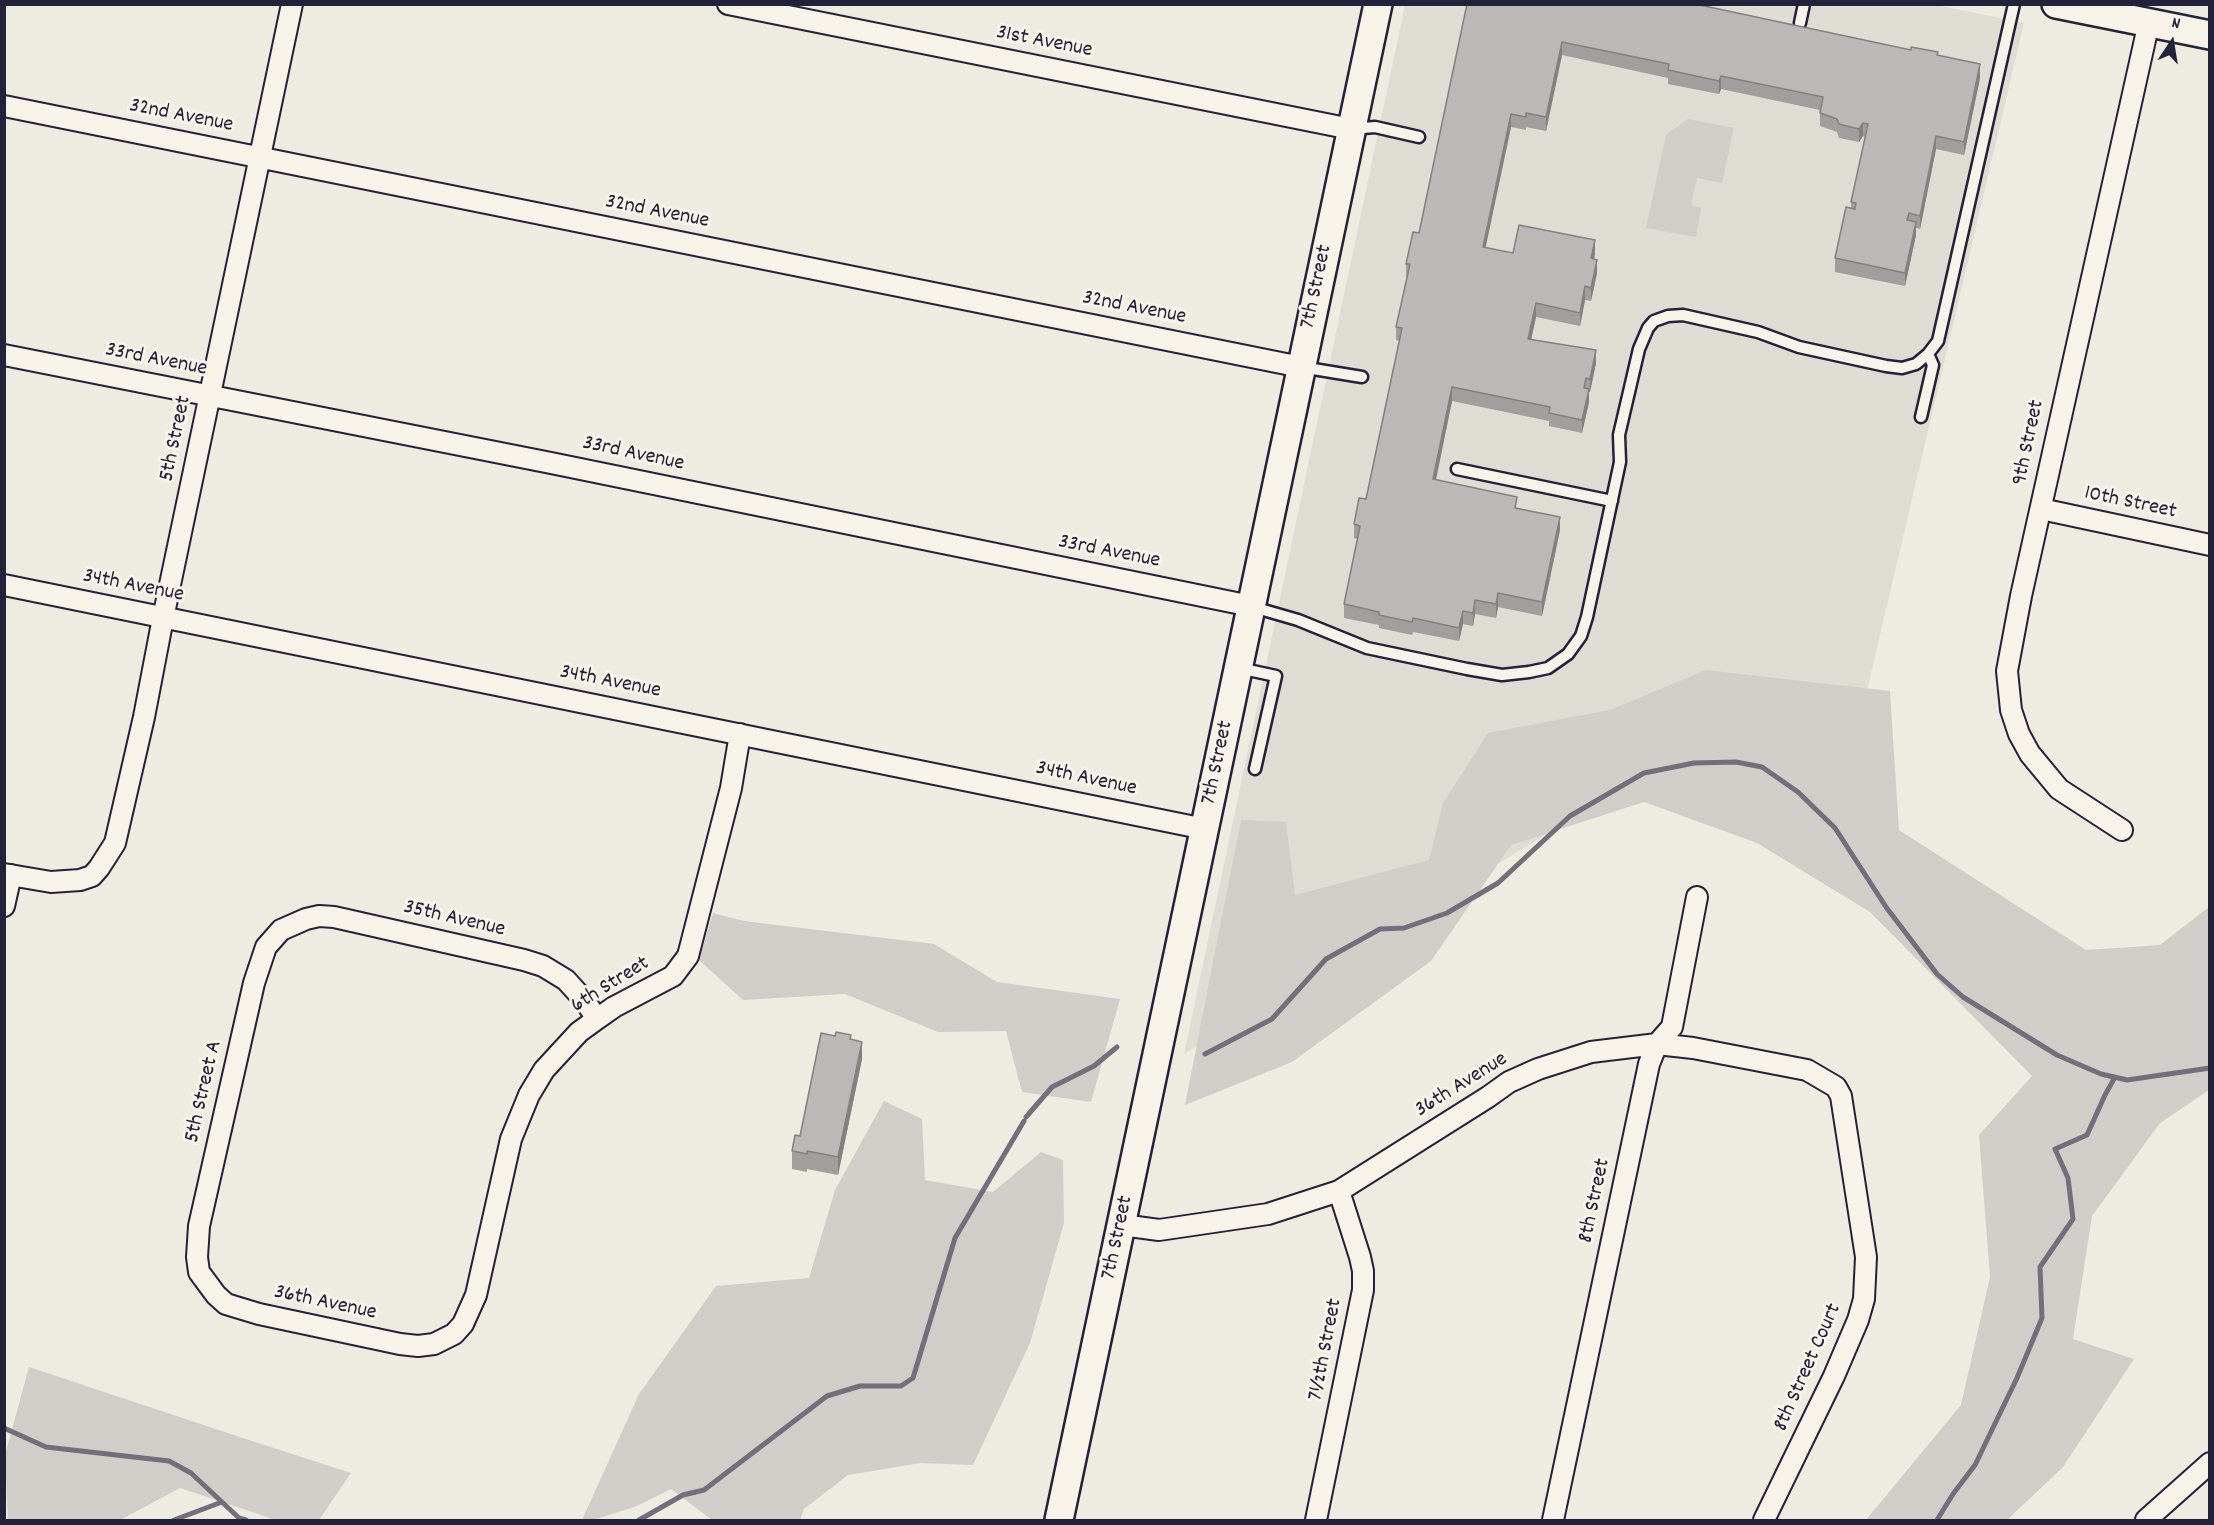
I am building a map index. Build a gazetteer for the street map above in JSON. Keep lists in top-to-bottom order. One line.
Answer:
{"streets":{"main road":["7th Street"],"street":["31st Avenue","32nd Avenue","33rd Avenue","5th Street","9th Street","10th Street","34th Avenue","35th Avenue","6th Street","36th Avenue","5th Street A","8th Street","7½th Street","8th Street Court"]},"crossings":[["31st Avenue","7th Street"],["32nd Avenue","7th Street"],["32nd Avenue","5th Street"],["7th Street","33rd Avenue"],["7th Street","34th Avenue"],["7th Street","36th Avenue"],["33rd Avenue","5th Street"],["5th Street","34th Avenue"],["9th Street","10th Street"],["34th Avenue","6th Street"],["35th Avenue","6th Street"],["35th Avenue","5th Street A"],["6th Street","36th Avenue"],["36th Avenue","5th Street A"],["36th Avenue","8th Street"],["36th Avenue","7½th Street"],["36th Avenue","8th Street Court"]],"north":"top"}
